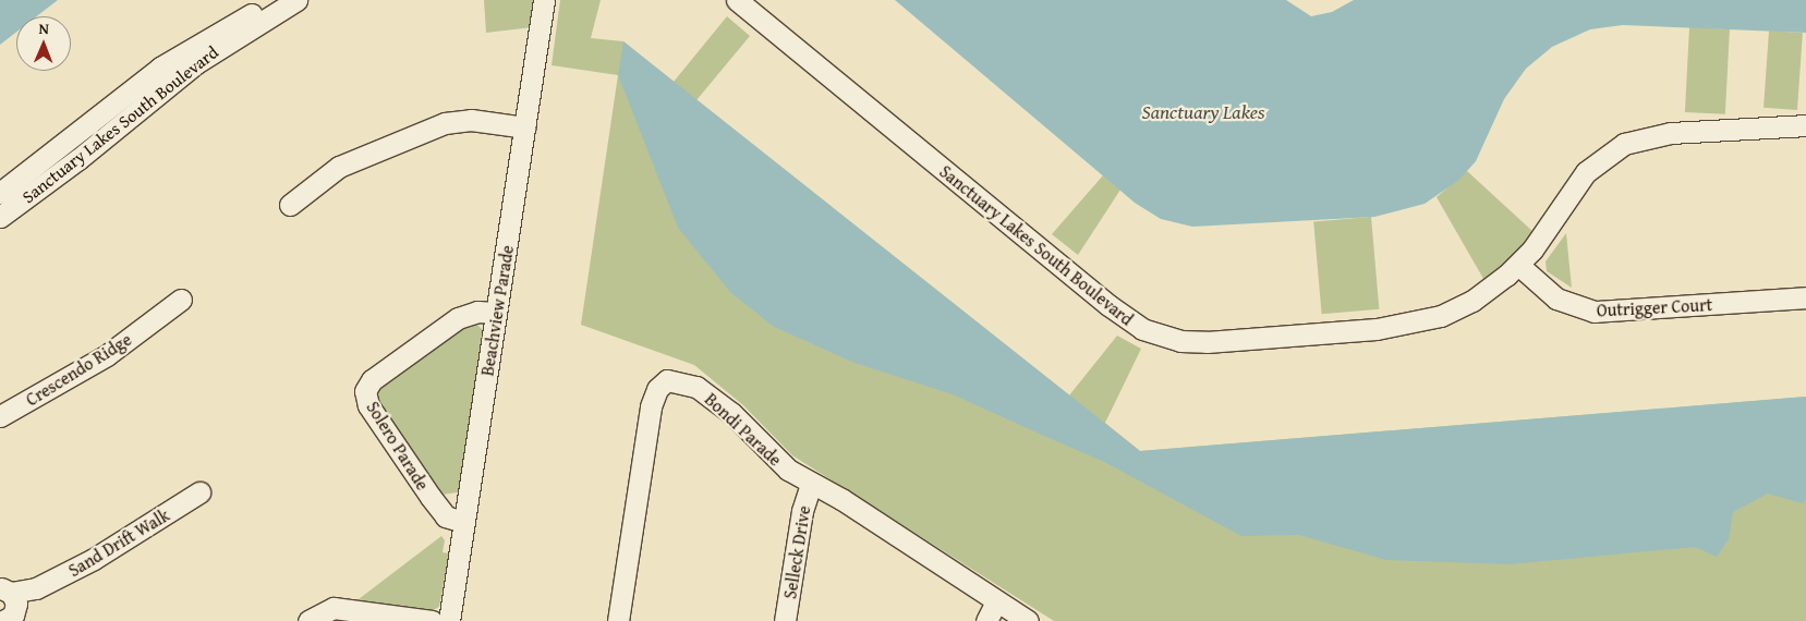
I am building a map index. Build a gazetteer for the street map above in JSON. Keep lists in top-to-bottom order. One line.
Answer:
{"streets":{"street":["Sanctuary Lakes South Boulevard","Outrigger Court","Beachview Parade","Crescendo Ridge","Bondi Parade","Solero Parade","Sand Drift Walk","Selleck Drive"]},"crossings":[["Sanctuary Lakes South Boulevard","Outrigger Court"],["Beachview Parade","Solero Parade"],["Bondi Parade","Selleck Drive"]],"water":["Sanctuary Lakes"],"north":"top"}
